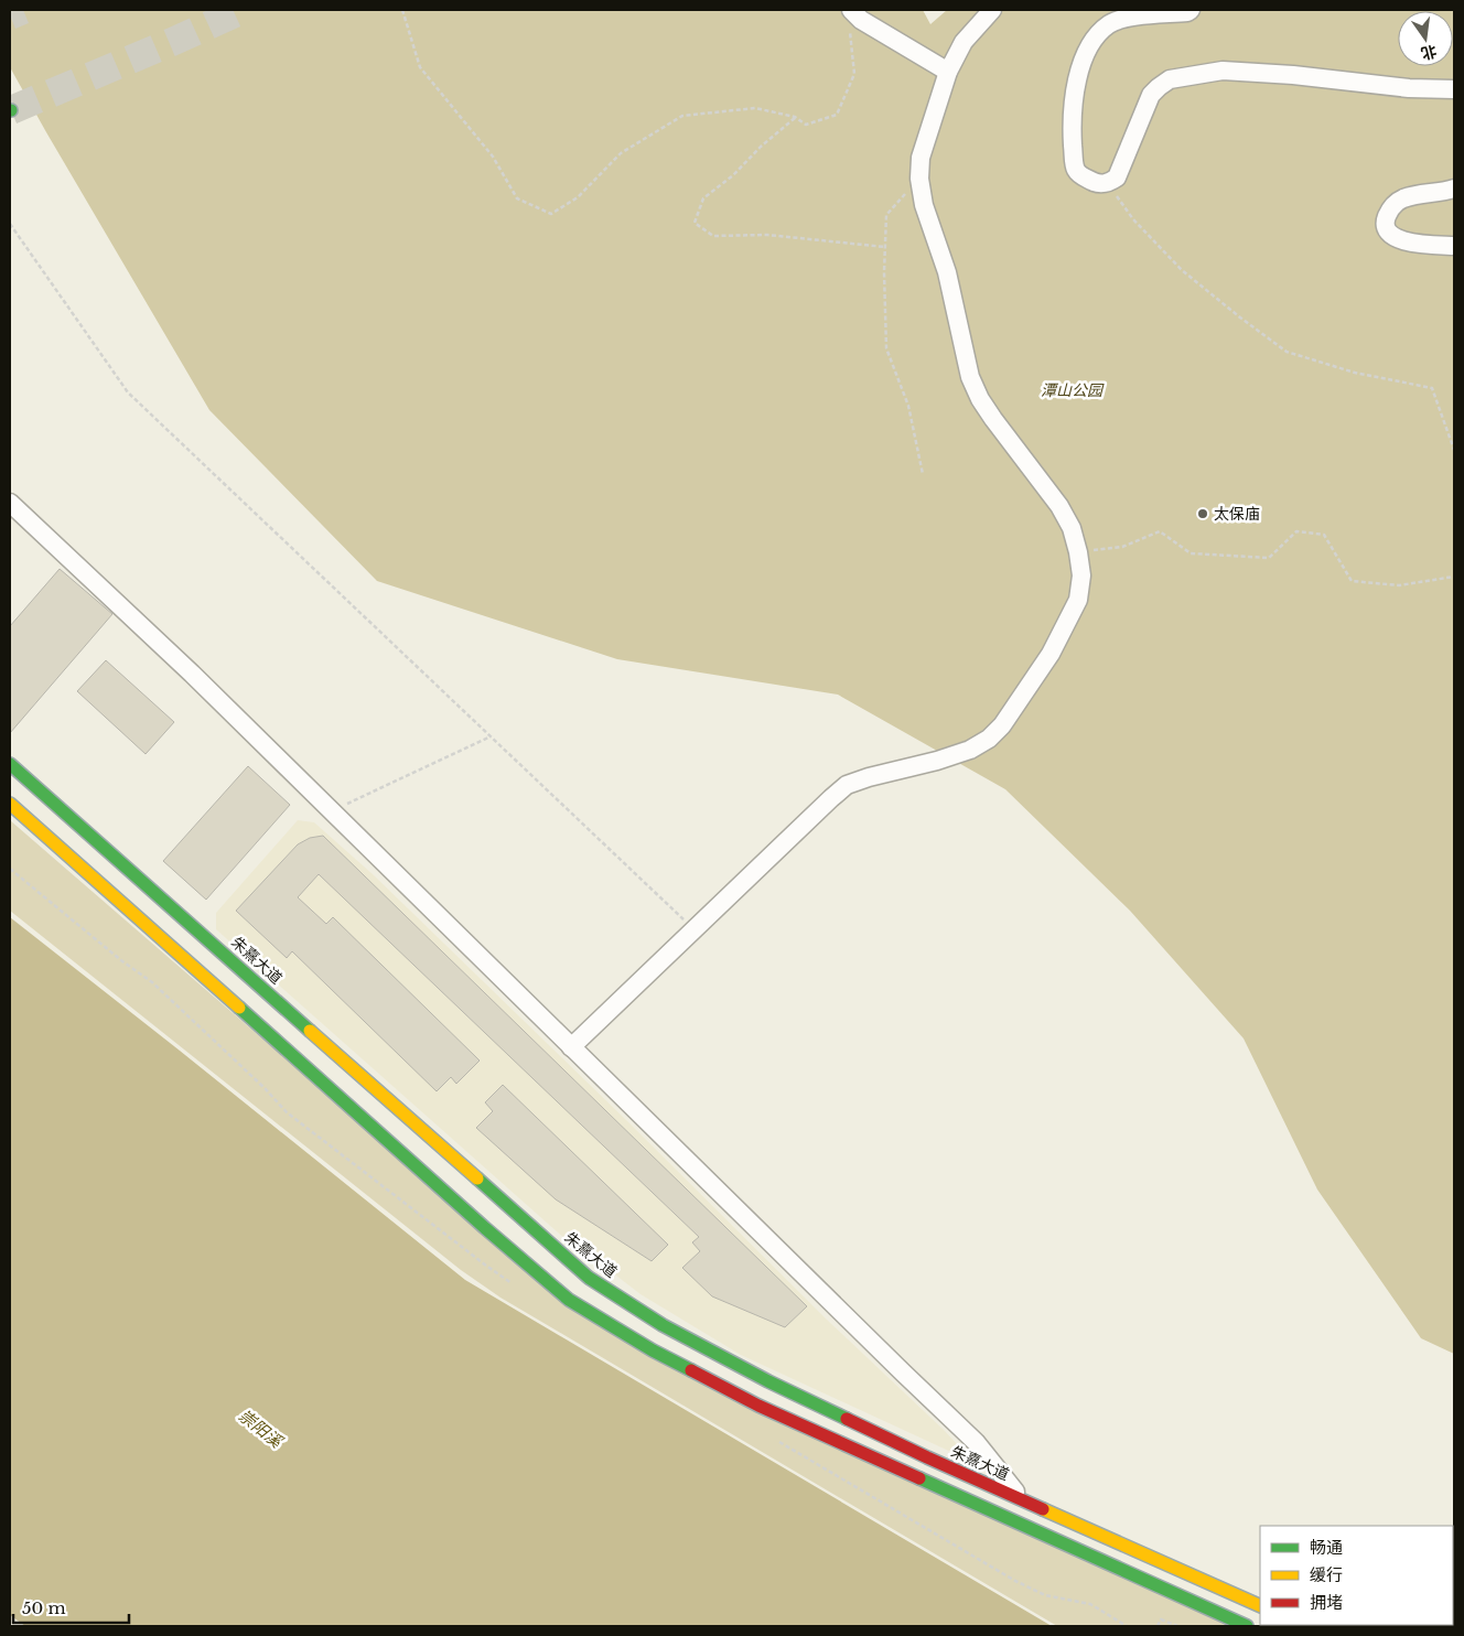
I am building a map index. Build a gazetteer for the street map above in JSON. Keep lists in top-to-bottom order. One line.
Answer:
{"streets":{"main road":["朱熹大道"]},"water":["崇阳溪"],"parks":["潭山公园"],"places":["太保庙"],"legend":["畅通","缓行","拥堵"],"scale_bar":"50 m","north":"bottom"}
